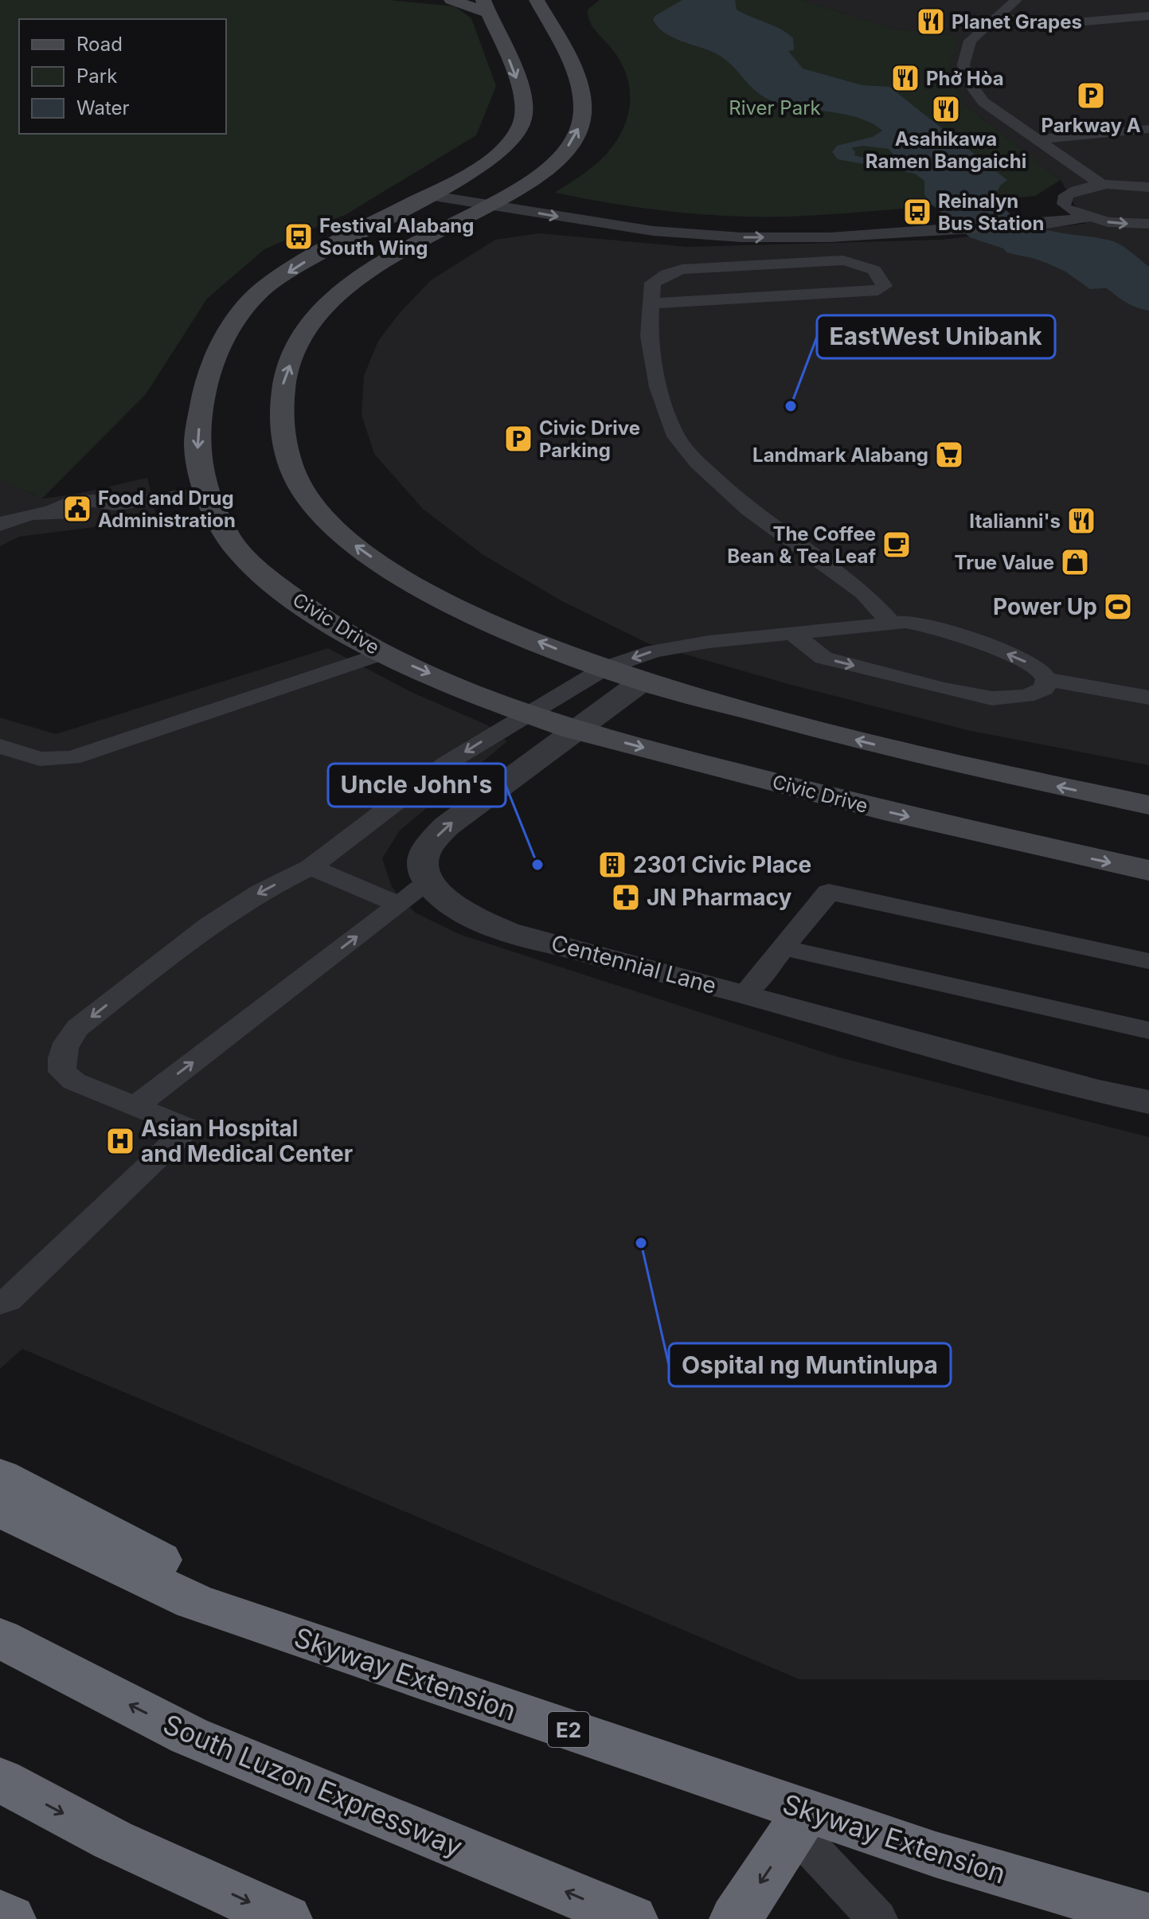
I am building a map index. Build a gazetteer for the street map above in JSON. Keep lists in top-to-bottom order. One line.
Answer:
{"streets":{"highway":["Skyway Extension","E2","South Luzon Expressway"],"main road":["Civic Drive"],"street":["Centennial Lane"]},"parks":["River Park"],"places":{"restaurant":["Planet Grapes","Phở Hòa","Asahikawa Ramen Bangaichi","Italianni's"],"parking":["Parkway A","Civic Drive Parking"],"bus stop":["Reinalyn Bus Station","Festival Alabang South Wing"],"other":["EastWest Unibank","Uncle John's","Ospital ng Muntinlupa"],"supermarket":["Landmark Alabang"],"public building":["Food and Drug Administration"],"cafe":["The Coffee Bean & Tea Leaf"],"shop":["True Value"],"sports":["Power Up"],"building":["2301 Civic Place"],"pharmacy":["JN Pharmacy"],"hospital":["Asian Hospital and Medical Center"]},"legend":["Road","Park","Water"]}
